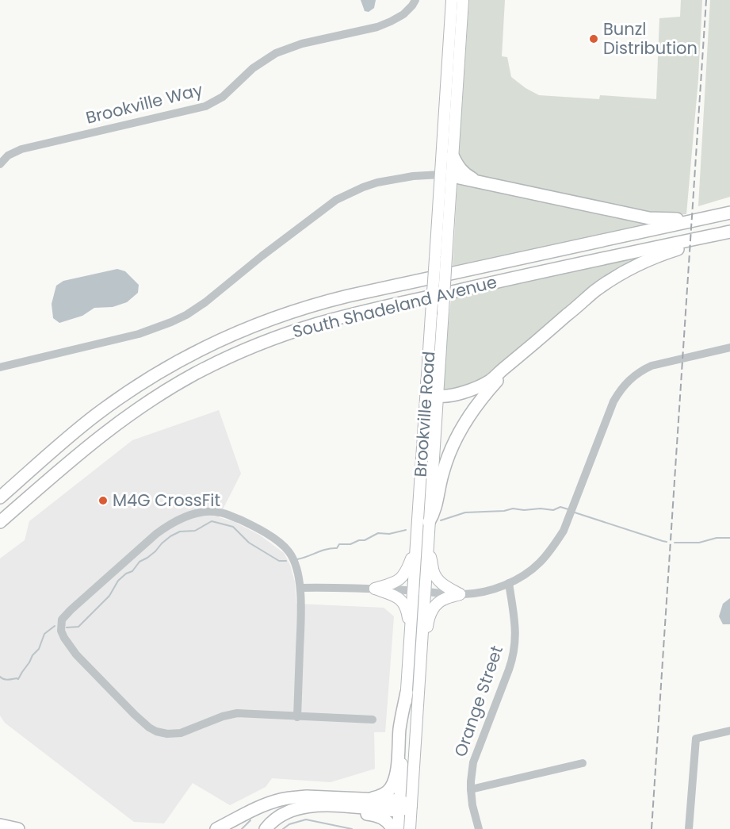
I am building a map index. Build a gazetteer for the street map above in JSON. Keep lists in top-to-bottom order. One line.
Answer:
{"streets":{"highway":["South Shadeland Avenue"],"main road":["Brookville Road"],"street":["Brookville Way","Orange Street"]},"places":["Bunzl Distribution","M4G CrossFit"]}
